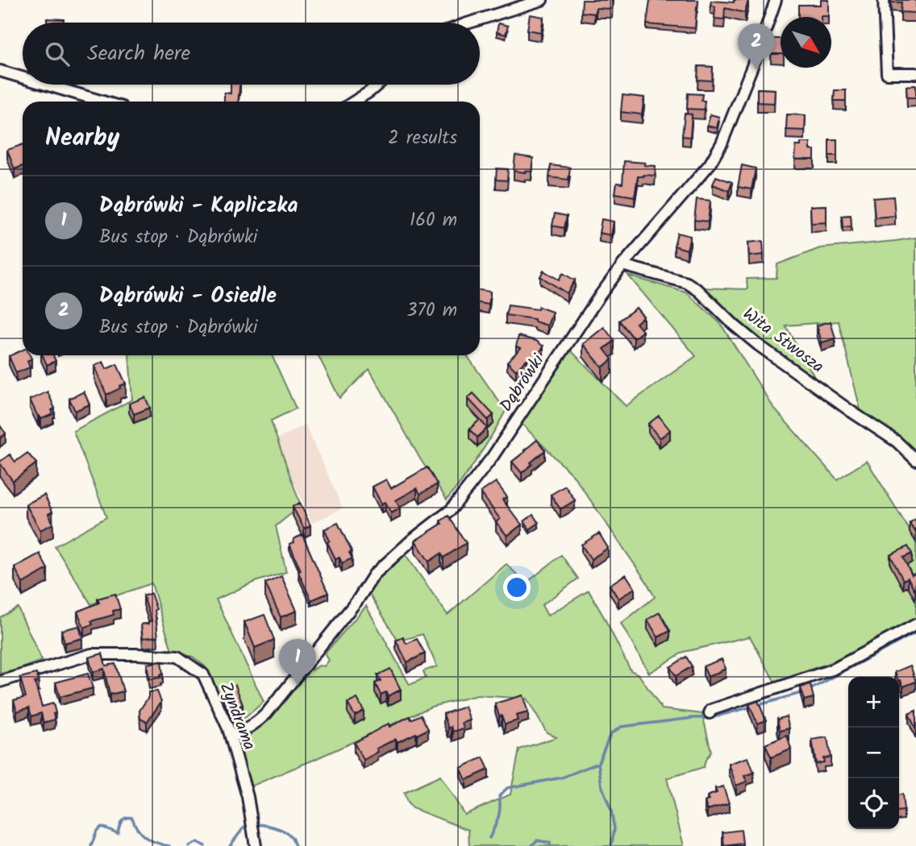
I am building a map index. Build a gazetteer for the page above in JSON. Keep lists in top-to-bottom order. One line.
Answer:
{"streets":{"street":["Wita Stwosza","Dąbrówki","Zyndrama"]},"crossings":[["Wita Stwosza","Dąbrówki"],["Dąbrówki","Zyndrama"]],"north":"bottom right","page":{"search":"Search here","pins":["2","1"],"heading":["Nearby","2 results"],"list":[{"mark":"1","name":"Dąbrówki - Kapliczka","note":"Bus stop · Dąbrówki","value":"160 m"},{"mark":"2","name":"Dąbrówki - Osiedle","note":"Bus stop · Dąbrówki","value":"370 m"}],"map_buttons":["+","−"]}}
